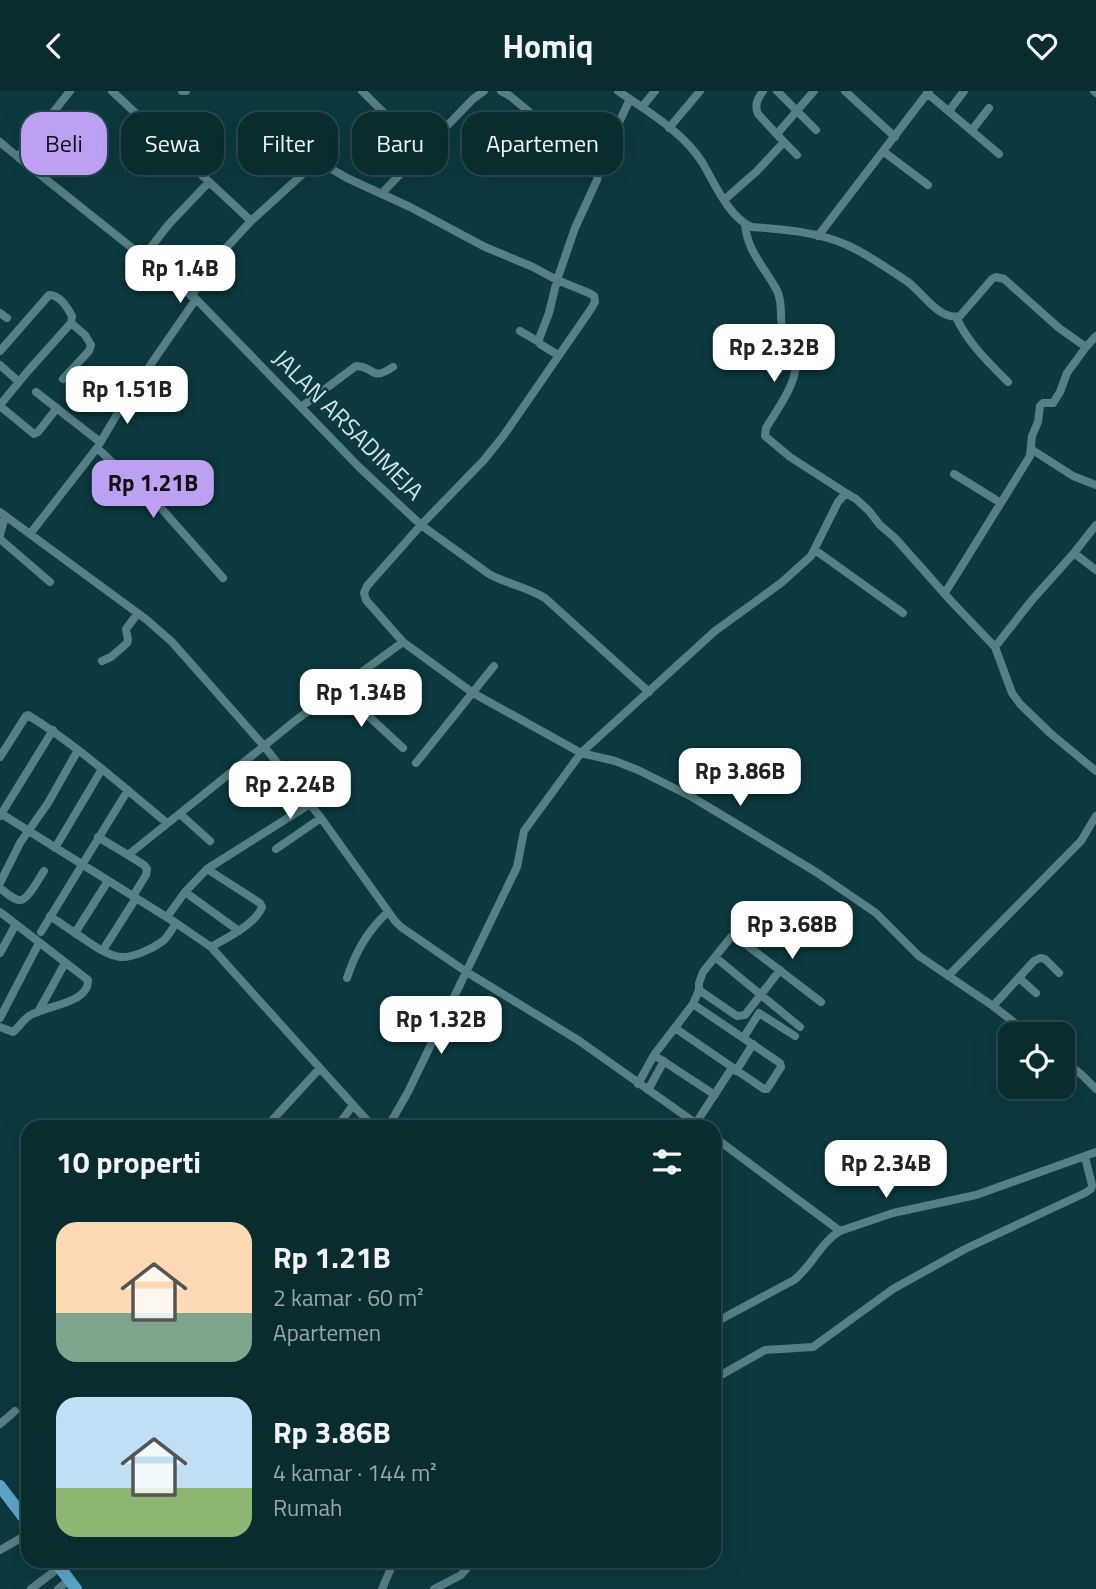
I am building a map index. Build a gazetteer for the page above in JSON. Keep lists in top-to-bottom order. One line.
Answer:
{"streets":{"street":["JALAN ARSADIMEJA"]},"page":{"header":"Homiq","chip":["Beli","Sewa","Filter","Baru","Apartemen"],"price":["Rp 1.4B","Rp 2.32B","Rp 1.51B","Rp 1.21B","Rp 1.34B","Rp 3.86B","Rp 2.24B","Rp 3.68B","Rp 1.32B","Rp 2.34B"],"heading":"10 properti","list":[{"name":"Rp 1.21B","note":"2 kamar · 60 m² · Apartemen"},{"name":"Rp 3.86B","note":"4 kamar · 144 m² · Rumah"}]}}
